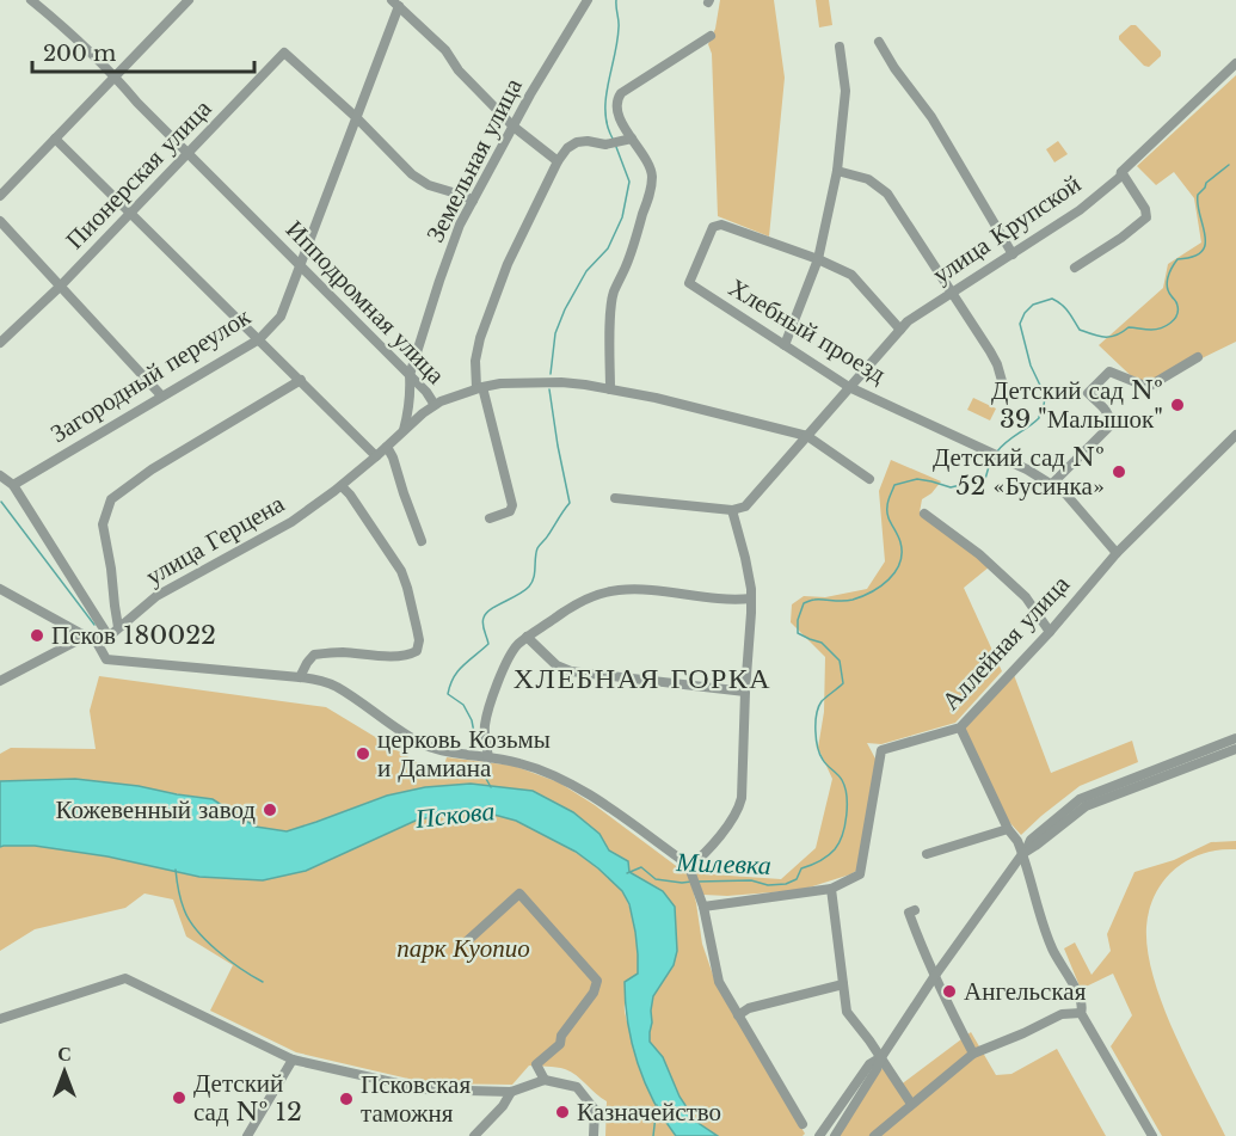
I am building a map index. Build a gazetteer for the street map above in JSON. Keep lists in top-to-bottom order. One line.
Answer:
{"streets":{"street":["Земельная улица","Пионерская улица","улица Крупской","Ипподромная улица","Хлебный проезд","Загородный переулок","улица Герцена","Аллейная улица"]},"crossings":[["Земельная улица","Пионерская улица"],["Земельная улица","Ипподромная улица"],["Земельная улица","улица Герцена"],["Пионерская улица","Ипподромная улица"],["Пионерская улица","Загородный переулок"],["улица Крупской","Ипподромная улица"],["улица Крупской","Хлебный проезд"],["Ипподромная улица","Загородный переулок"],["Ипподромная улица","улица Герцена"],["Хлебный проезд","Аллейная улица"]],"districts":["ХЛЕБНАЯ ГОРКА"],"water":["Пскова","Милевка"],"parks":["парк Куопио"],"places":["Детский сад № 39 \"Малышок\"","Детский сад № 52 «Бусинка»","Псков 180022","церковь Козьмы и Дамиана","Кожевенный завод","Ангельская","Детский сад № 12","Псковская таможня","Казначейство"],"scale_bar":"200 m","north":"top"}
